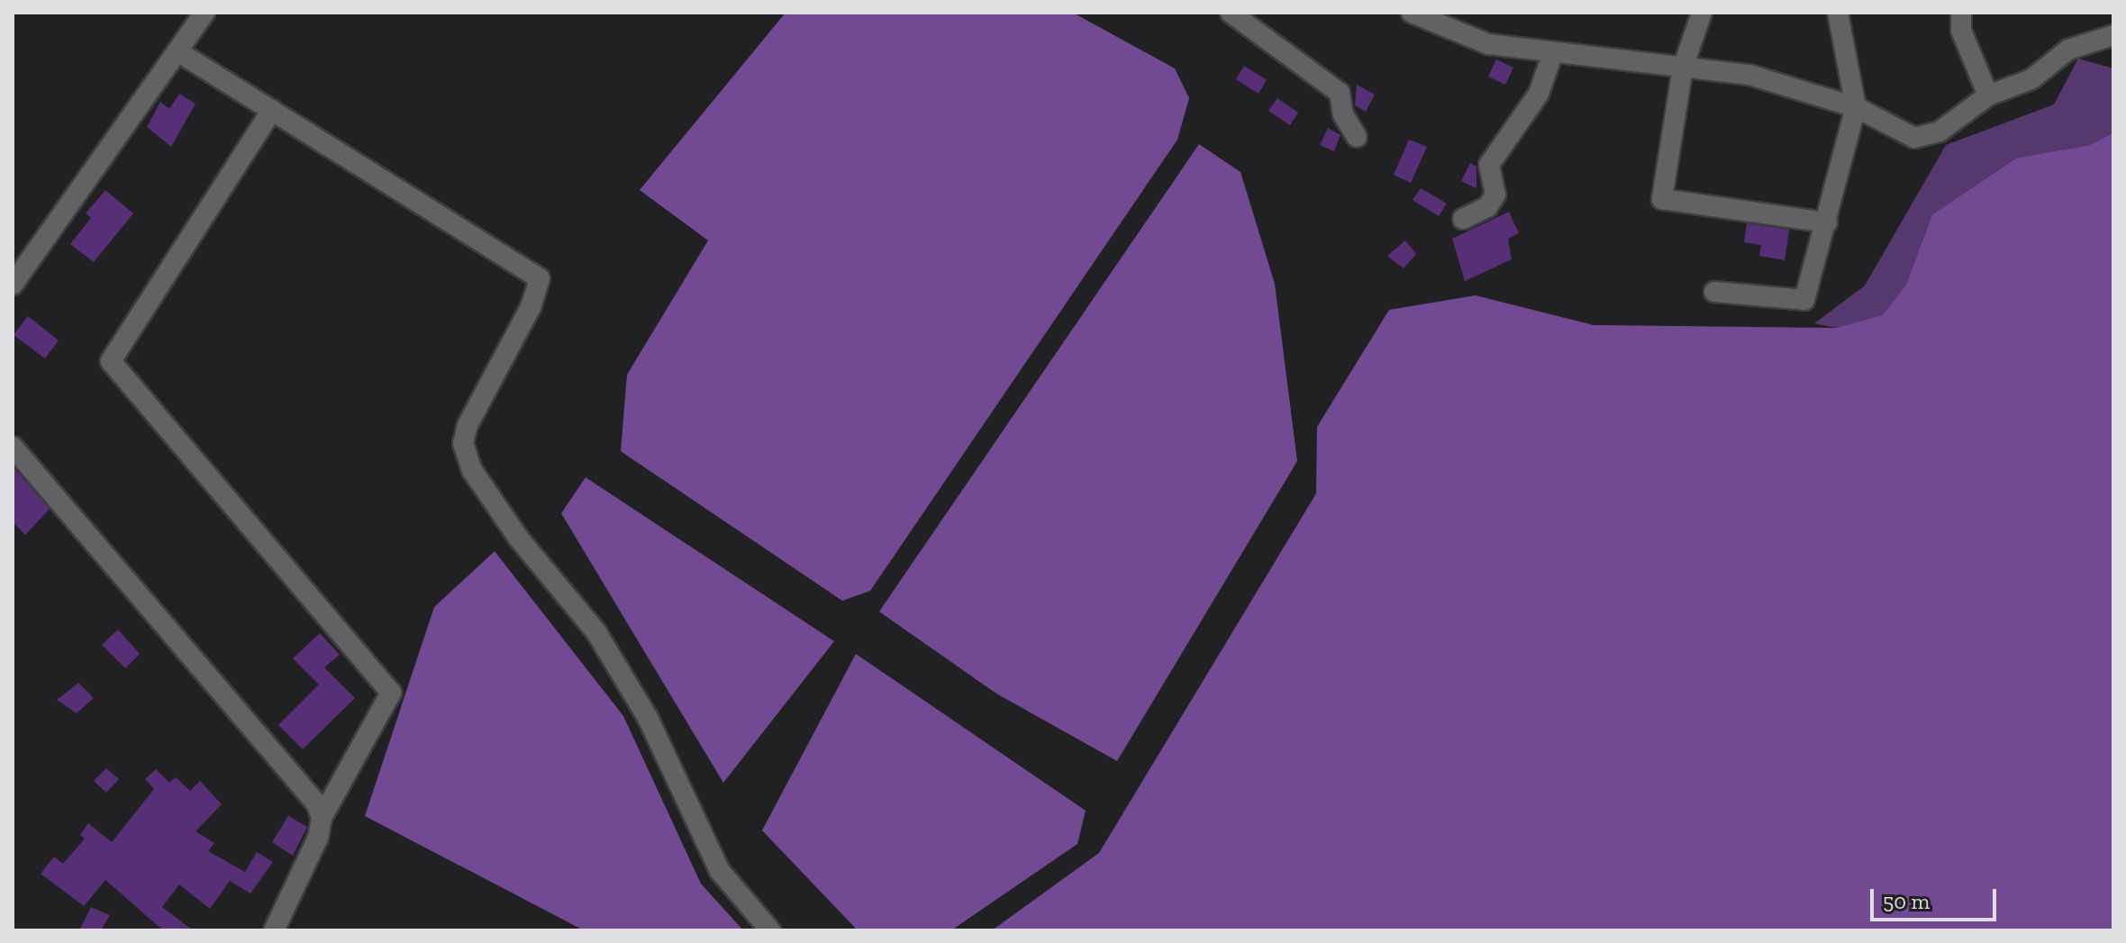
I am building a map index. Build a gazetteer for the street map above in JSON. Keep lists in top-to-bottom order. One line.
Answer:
{"scale_bar":"50 m"}
